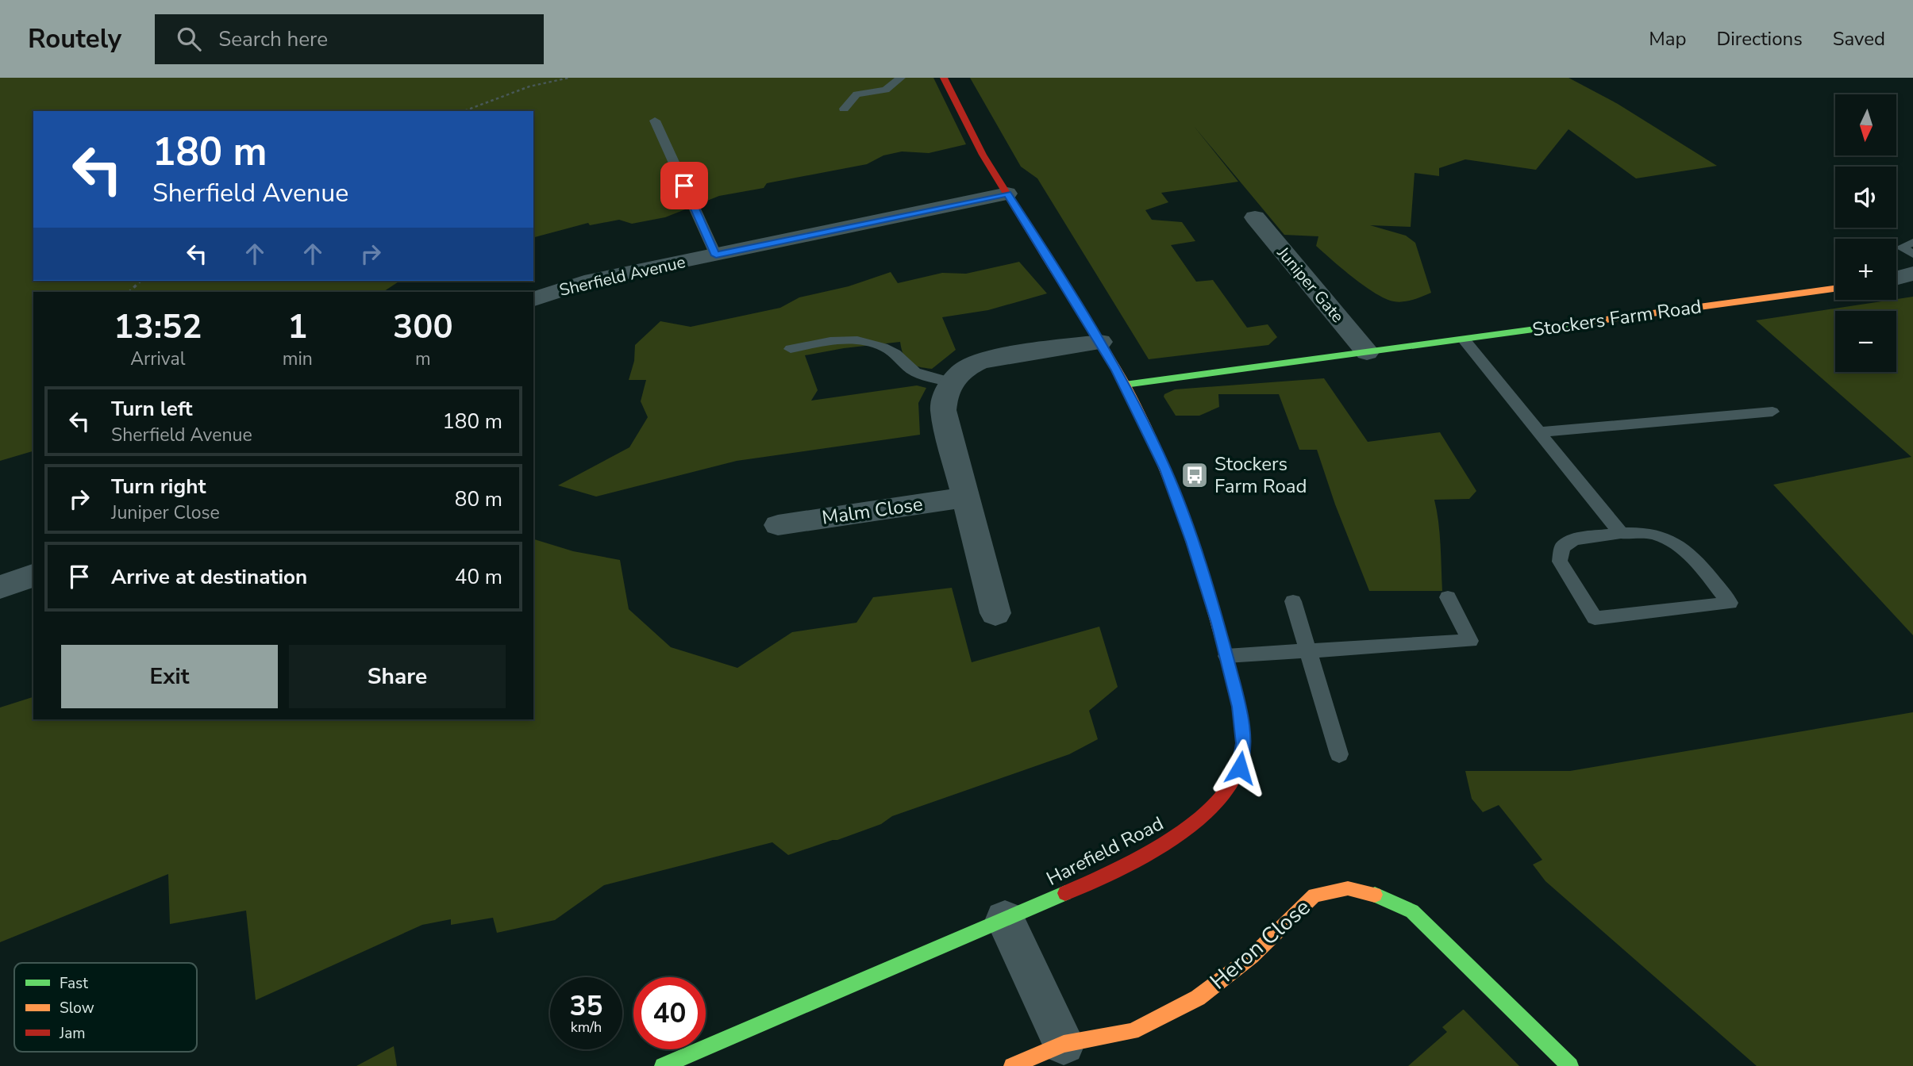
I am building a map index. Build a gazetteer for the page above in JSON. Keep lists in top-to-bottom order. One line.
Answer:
{"streets":{"street":["Sherfield Avenue","Juniper Gate","Stockers Farm Road","Malm Close","Harefield Road","Heron Close"]},"crossings":[["Sherfield Avenue","Harefield Road"],["Juniper Gate","Stockers Farm Road"],["Stockers Farm Road","Harefield Road"]],"places":{"bus stop":["Stockers Farm Road"]},"legend":["Fast","Slow","Jam"],"north":"bottom","page":{"header":"Routely","search":"Search here","nav":["Map","Directions","Saved"],"map_buttons":["+","−"],"turn":["180 m","Sherfield Avenue"],"eta":["13:52","Arrival","1","min","300","m"],"list":[{"name":"Turn left","note":"Sherfield Avenue","value":"180 m"},{"name":"Turn right","note":"Juniper Close","value":"80 m"},{"name":"Arrive at destination","value":"40 m"}],"buttons":["Exit","Share"],"speed":"35 km/h","limit":"40"}}
